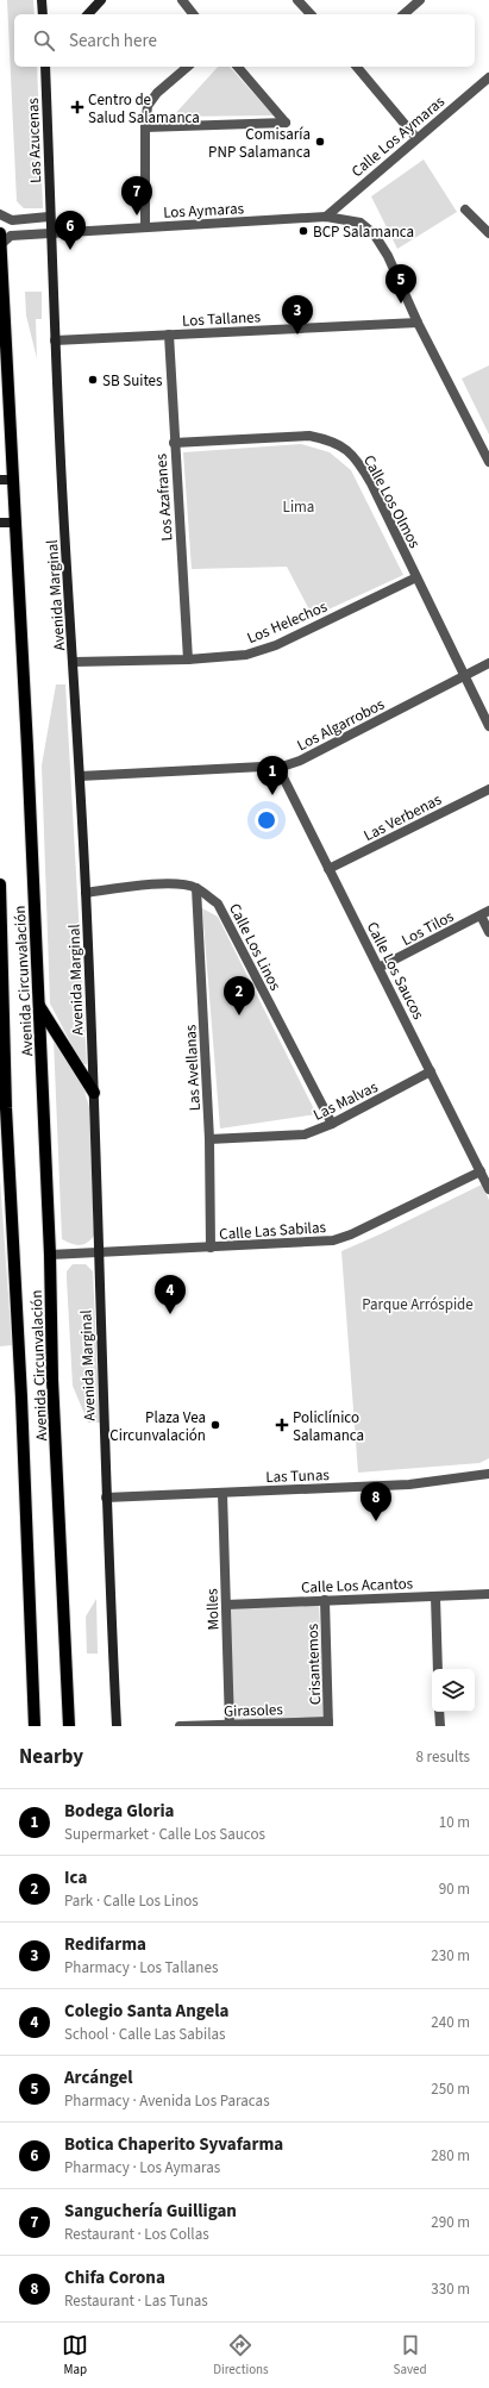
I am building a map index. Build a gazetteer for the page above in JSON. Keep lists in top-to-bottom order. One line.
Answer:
{"streets":{"main road":["Las Azucenas","Avenida Marginal","Avenida Circunvalación"],"street":["Calle Los Aymaras","Los Aymaras","Los Tallanes","Los Azafranes","Calle Los Olmos","Los Helechos","Los Algarrobos","Las Verbenas","Los Tilos","Calle Los Linos","Calle Los Saucos","Las Avellanas","Las Malvas","Calle Las Sabilas","Las Tunas","Calle Los Acantos","Molles","Crisantemos","Girasoles"]},"crossings":[["Calle Los Aymaras","Los Aymaras"],["Las Azucenas","Los Aymaras"],["Las Azucenas","Avenida Marginal"],["Los Aymaras","Los Tallanes"],["Los Aymaras","Avenida Marginal"],["Los Aymaras","Avenida Circunvalación"],["Los Tallanes","Los Azafranes"],["Los Tallanes","Avenida Marginal"],["Los Azafranes","Calle Los Olmos"],["Los Azafranes","Los Helechos"],["Calle Los Olmos","Los Helechos"],["Calle Los Olmos","Los Algarrobos"],["Avenida Marginal","Los Helechos"],["Avenida Marginal","Los Algarrobos"],["Avenida Marginal","Calle Los Linos"],["Avenida Marginal","Calle Las Sabilas"],["Avenida Marginal","Las Tunas"],["Los Algarrobos","Calle Los Saucos"],["Las Verbenas","Calle Los Saucos"],["Los Tilos","Calle Los Saucos"],["Calle Los Linos","Las Avellanas"],["Calle Los Linos","Las Malvas"],["Calle Los Saucos","Las Malvas"],["Calle Los Saucos","Calle Las Sabilas"],["Avenida Circunvalación","Calle Las Sabilas"],["Las Avellanas","Las Malvas"],["Las Avellanas","Calle Las Sabilas"],["Las Tunas","Molles"],["Calle Los Acantos","Molles"],["Calle Los Acantos","Crisantemos"],["Molles","Girasoles"],["Crisantemos","Girasoles"]],"parks":["Lima","Parque Arróspide"],"places":{"health":["Centro de Salud Salamanca","Policlínico Salamanca"],"other":["Comisaría PNP Salamanca","BCP Salamanca","SB Suites","Plaza Vea Circunvalación"]},"page":{"search":"Search here","pins":["7","6","5","3","1","2","4","8"],"heading":["Nearby","8 results"],"list":[{"mark":"1","name":"Bodega Gloria","note":"Supermarket · Calle Los Saucos","value":"10 m"},{"mark":"2","name":"Ica","note":"Park · Calle Los Linos","value":"90 m"},{"mark":"3","name":"Redifarma","note":"Pharmacy · Los Tallanes","value":"230 m"},{"mark":"4","name":"Colegio Santa Angela","note":"School · Calle Las Sabilas","value":"240 m"},{"mark":"5","name":"Arcángel","note":"Pharmacy · Avenida Los Paracas","value":"250 m"},{"mark":"6","name":"Botica Chaperito Syvafarma","note":"Pharmacy · Los Aymaras","value":"280 m"},{"mark":"7","name":"Sanguchería Guilligan","note":"Restaurant · Los Collas","value":"290 m"},{"mark":"8","name":"Chifa Corona","note":"Restaurant · Las Tunas","value":"330 m"}],"nav":["Map","Directions","Saved"]}}
